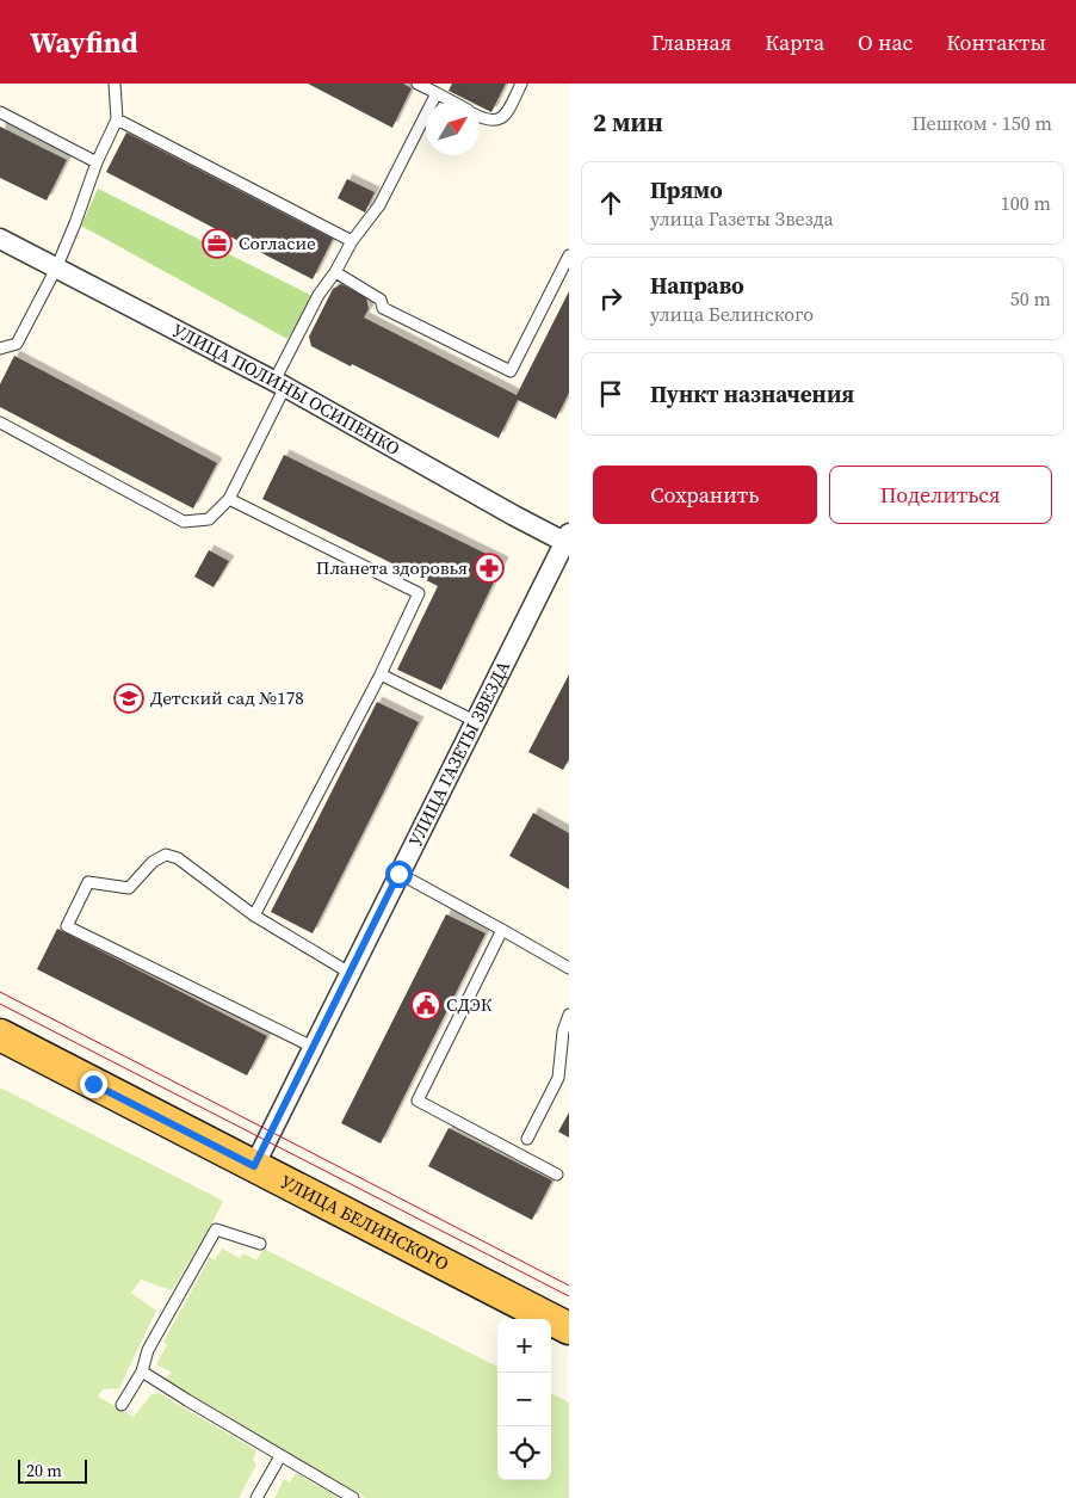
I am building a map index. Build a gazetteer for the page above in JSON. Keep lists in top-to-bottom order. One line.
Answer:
{"streets":{"main road":["УЛИЦА БЕЛИНСКОГО"],"street":["УЛИЦА ПОЛИНЫ ОСИПЕНКО","УЛИЦА ГАЗЕТЫ ЗВЕЗДА"]},"crossings":[["УЛИЦА ПОЛИНЫ ОСИПЕНКО","УЛИЦА ГАЗЕТЫ ЗВЕЗДА"],["УЛИЦА ГАЗЕТЫ ЗВЕЗДА","УЛИЦА БЕЛИНСКОГО"]],"places":{"office":["Согласие"],"pharmacy":["Планета здоровья"],"school or university":["Детский сад №178"],"public building":["СДЭК"]},"scale_bar":"20 m","north":"top right","page":{"header":"Wayfind","nav":["Главная","Карта","О нас","Контакты"],"heading":["2 мин","Пешком · 150 m"],"list":[["Прямо","улица Газеты Звезда","100 m"],["Направо","улица Белинского","50 m"],"Пункт назначения"],"buttons":["Сохранить","Поделиться"],"map_buttons":["+","−"],"scale":"20 m"}}
